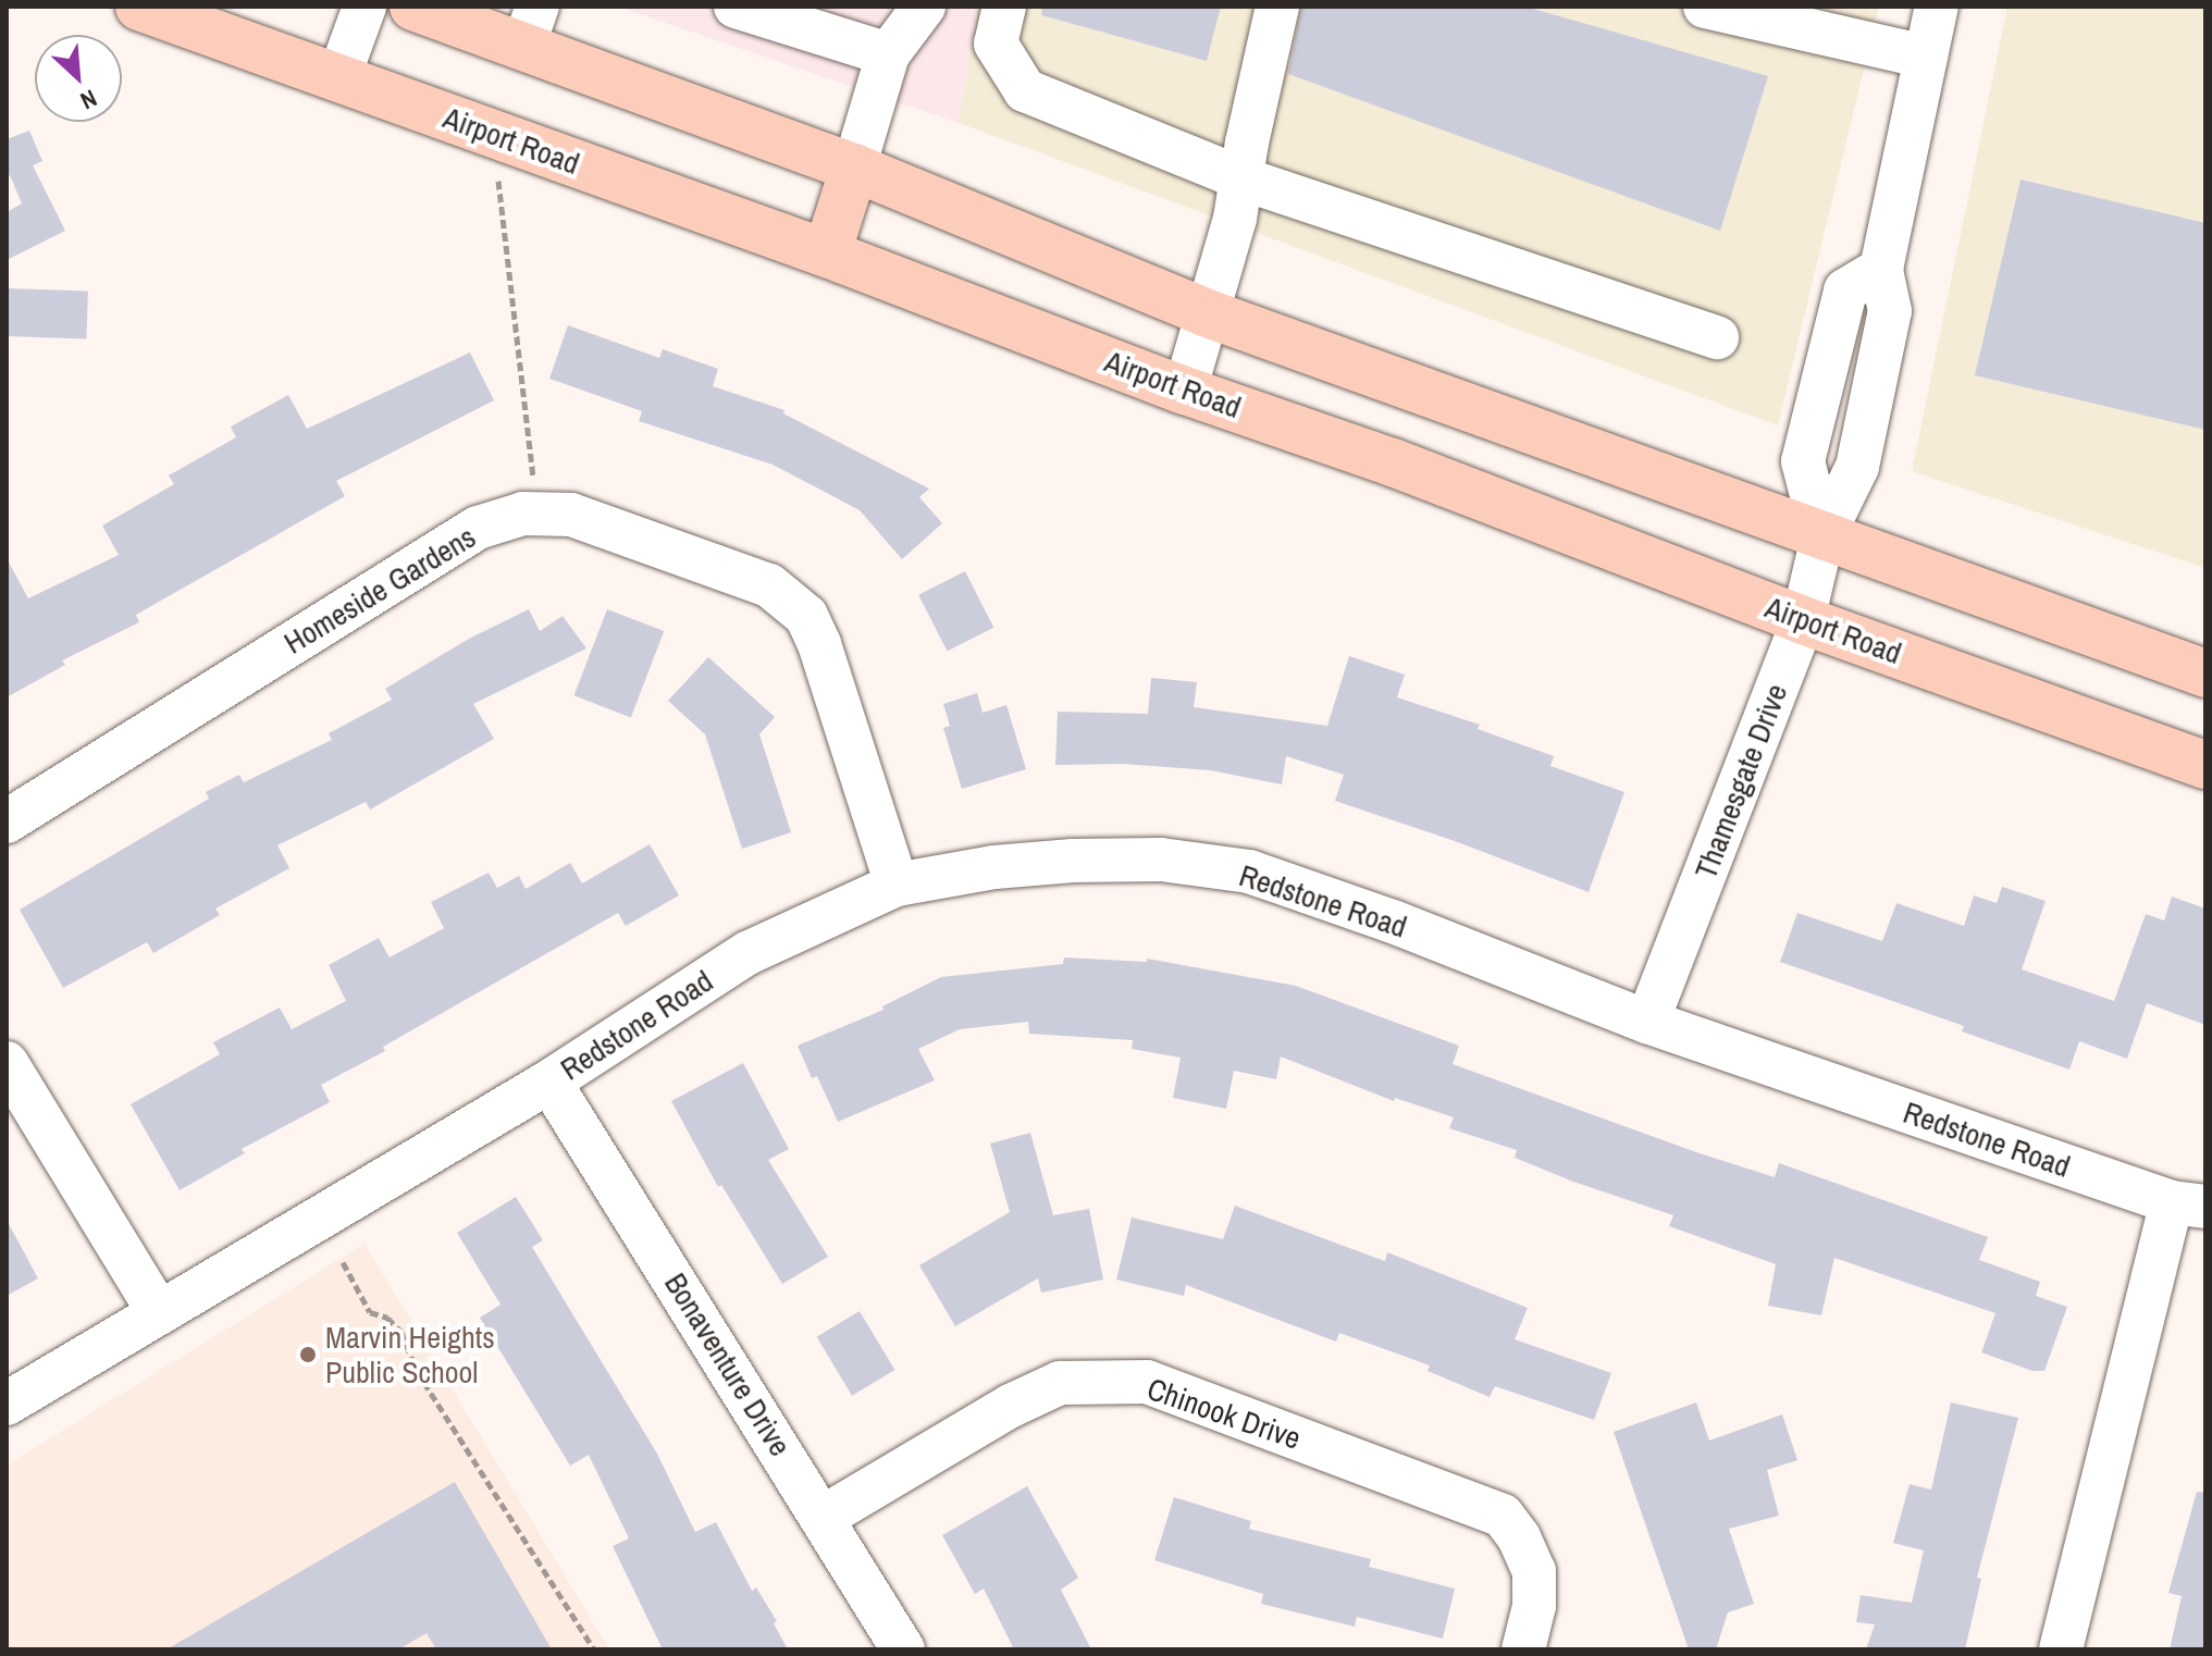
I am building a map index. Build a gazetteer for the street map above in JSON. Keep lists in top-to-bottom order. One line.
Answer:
{"streets":{"main road":["Airport Road"],"street":["Homeside Gardens","Thamesgate Drive","Redstone Road","Bonaventure Drive","Chinook Drive"]},"crossings":[["Airport Road","Thamesgate Drive"],["Homeside Gardens","Redstone Road"],["Thamesgate Drive","Redstone Road"],["Redstone Road","Bonaventure Drive"],["Bonaventure Drive","Chinook Drive"]],"places":["Marvin Heights Public School"],"north":"bottom right"}
